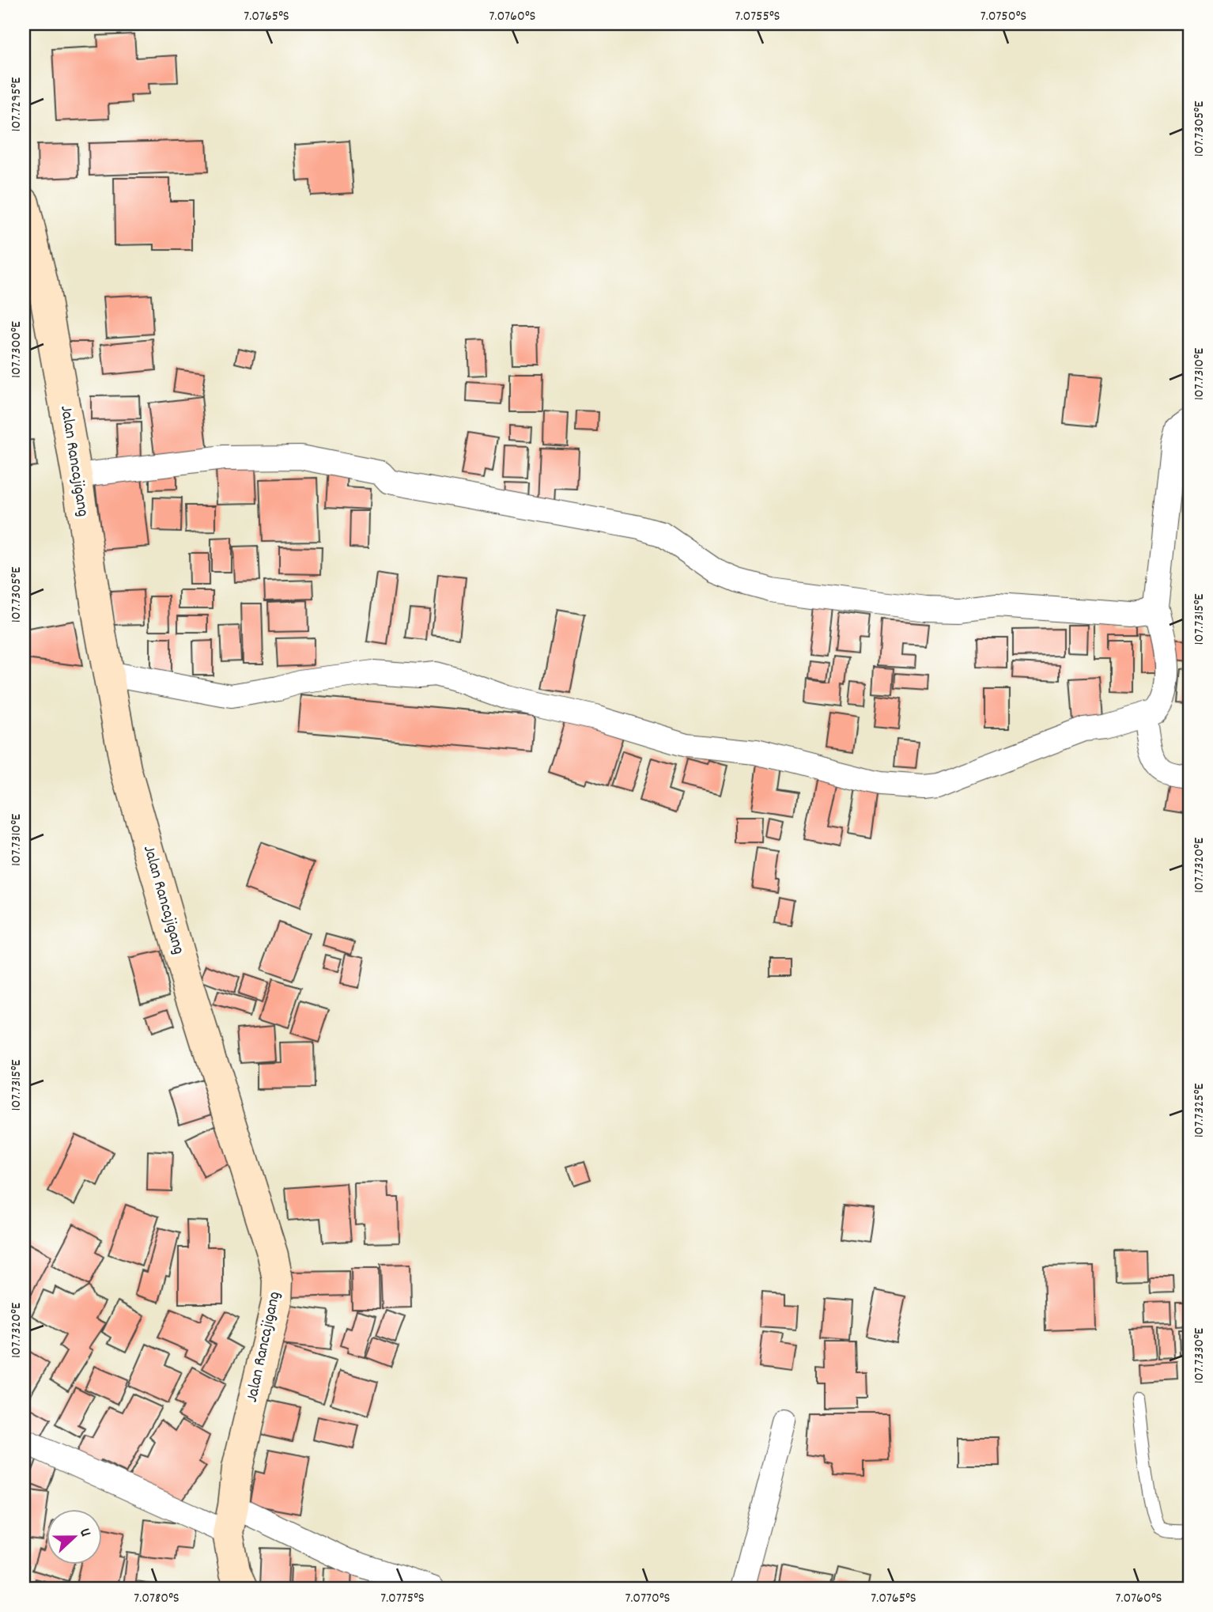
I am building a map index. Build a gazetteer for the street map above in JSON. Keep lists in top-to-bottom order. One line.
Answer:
{"streets":{"main road":["Jalan Rancajigang"]},"north":"right","coordinates":["7.0765°S","7.0760°S","7.0755°S","7.0750°S","107.7295°E","107.7305°E","107.7300°E","107.7310°E","107.7315°E","107.7320°E","107.7325°E","107.7330°E","7.0780°S","7.0775°S","7.0770°S"]}
